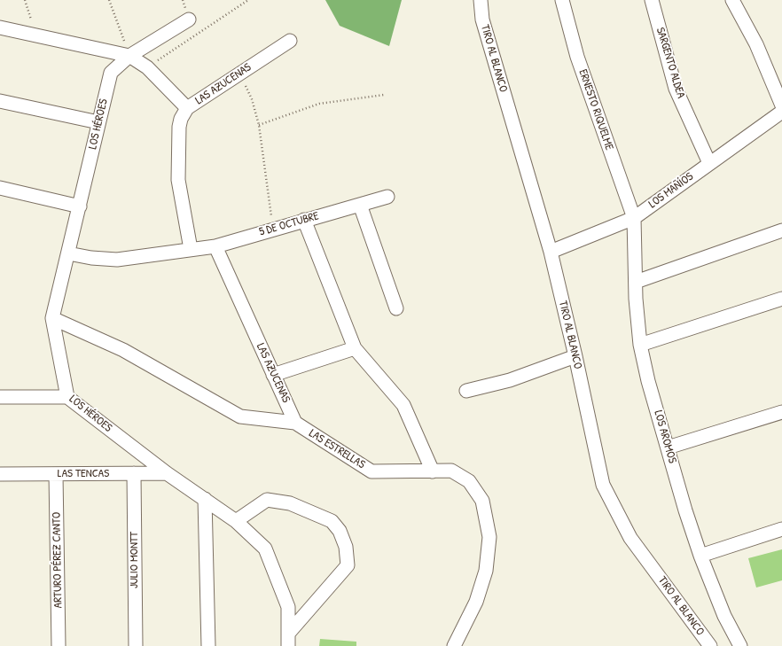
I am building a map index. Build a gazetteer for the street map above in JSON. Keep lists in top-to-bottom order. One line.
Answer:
{"streets":{"street":["TIRO AL BLANCO","SARGENTO ALDEA","LAS AZUCENAS","ERNESTO RIQUELME","LOS HÉROES","LOS MAÑÍOS","5 DE OCTUBRE","LOS AROMOS","LAS ESTRELLAS","LAS TENCAS","ARTURO PÉREZ CANTO","JULIO MONTT"]},"crossings":[["TIRO AL BLANCO","LOS MAÑÍOS"],["SARGENTO ALDEA","LOS MAÑÍOS"],["LAS AZUCENAS","LOS HÉROES"],["LAS AZUCENAS","5 DE OCTUBRE"],["LAS AZUCENAS","LAS ESTRELLAS"],["ERNESTO RIQUELME","LOS MAÑÍOS"],["ERNESTO RIQUELME","LOS AROMOS"],["LOS HÉROES","5 DE OCTUBRE"],["LOS HÉROES","LAS ESTRELLAS"],["LOS HÉROES","LAS TENCAS"],["LOS MAÑÍOS","LOS AROMOS"],["LAS TENCAS","ARTURO PÉREZ CANTO"],["LAS TENCAS","JULIO MONTT"]]}
